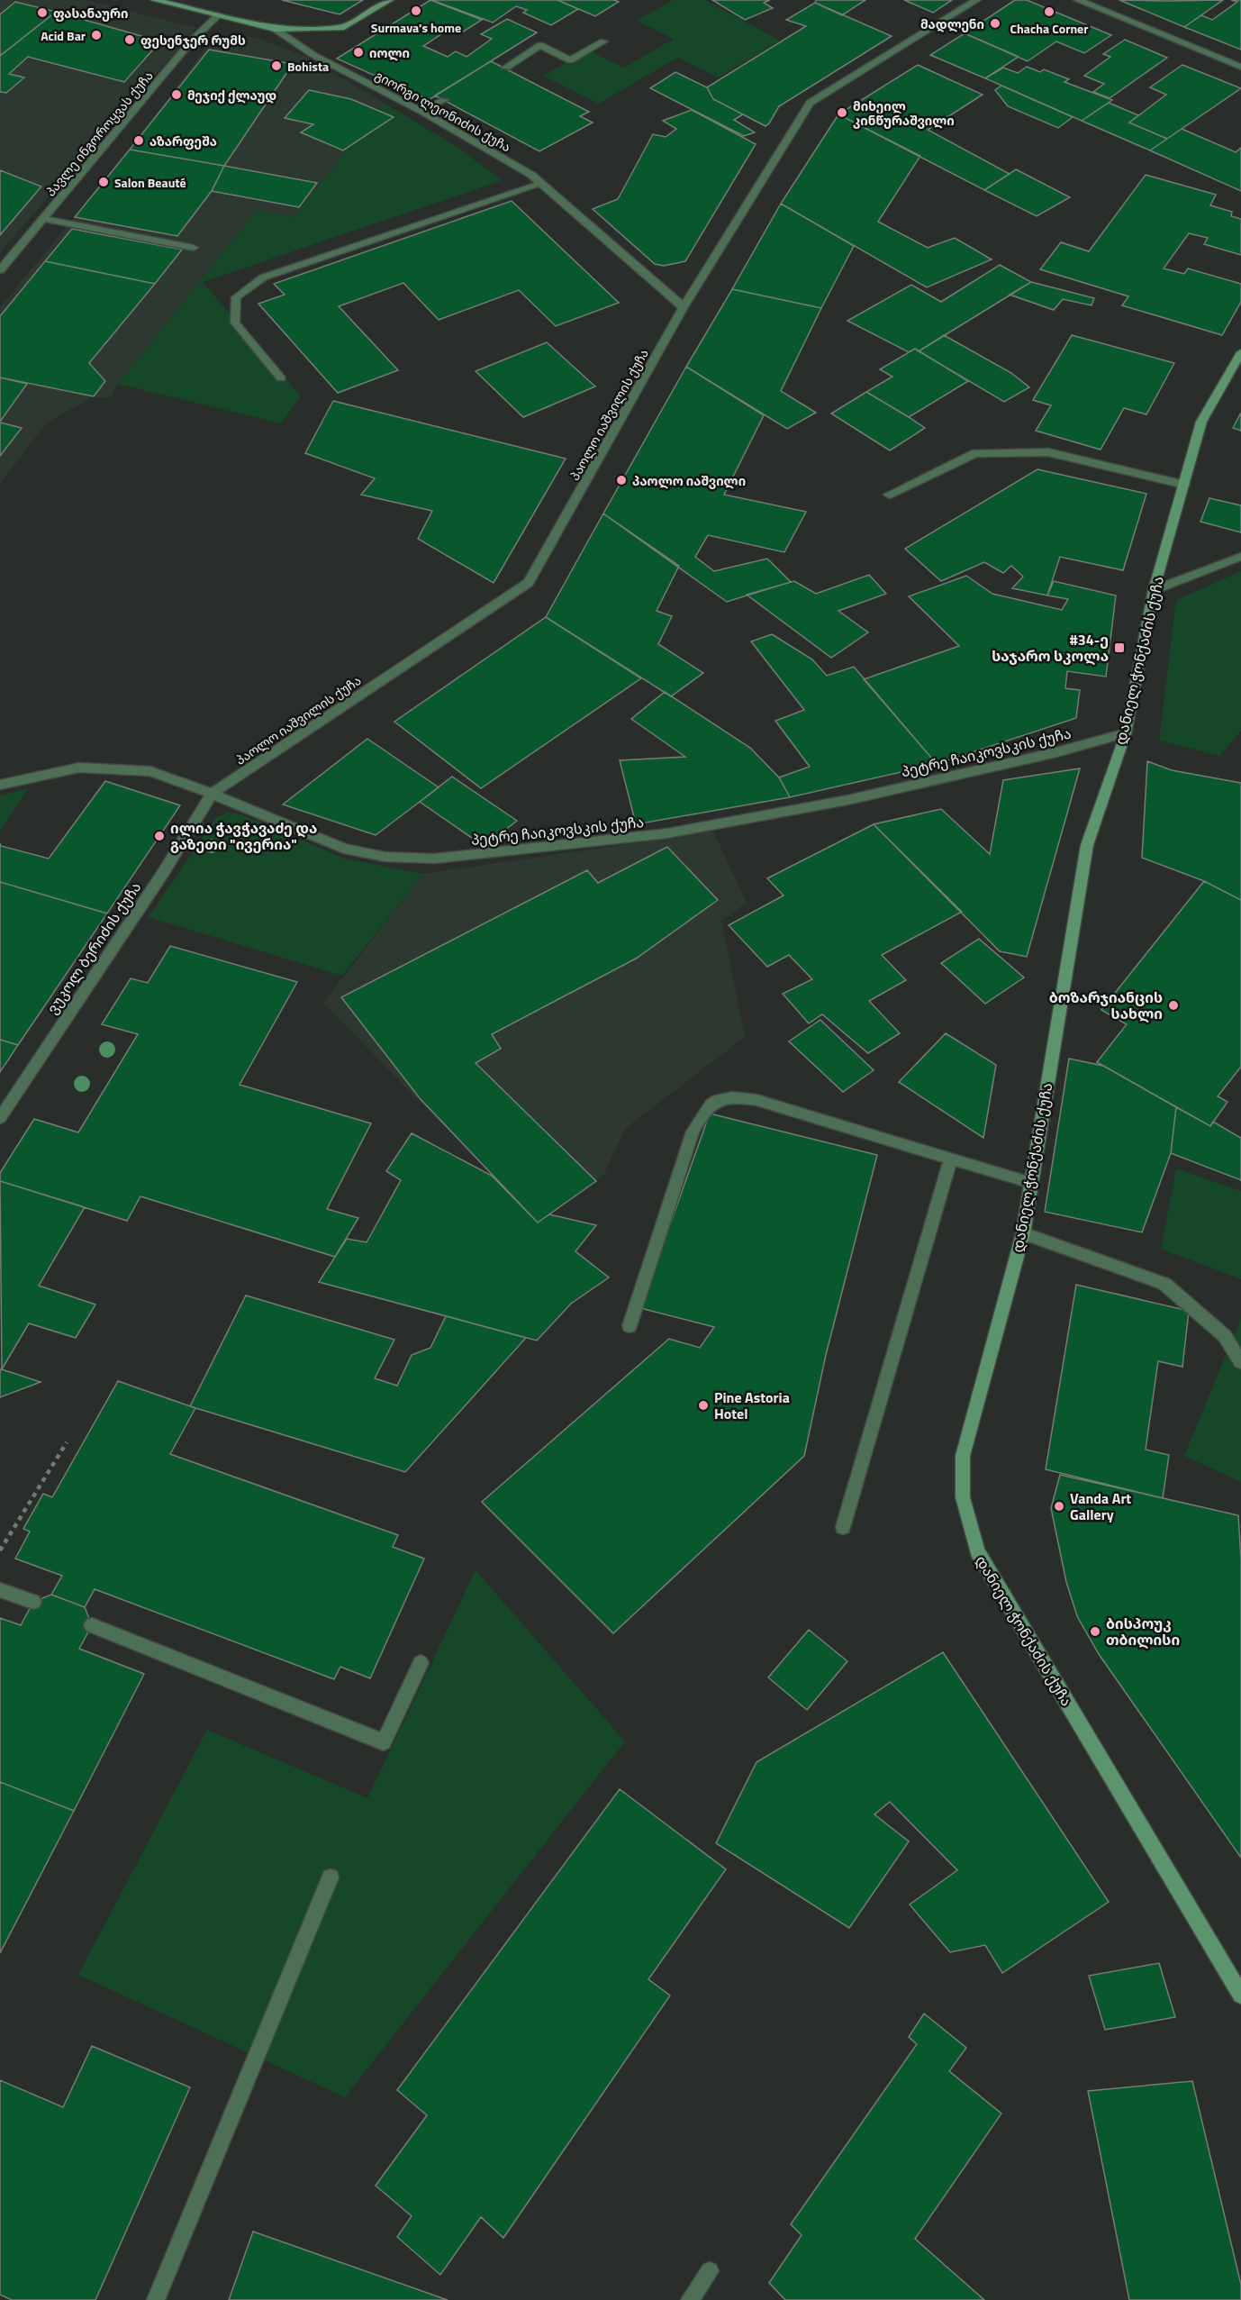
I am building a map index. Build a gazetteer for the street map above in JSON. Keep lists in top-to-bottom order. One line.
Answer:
{"streets":{"street":["გიორგი ლეონიძის ქუჩა","პავლე ინგოროყვას ქუჩა","პაოლო იაშვილის ქუჩა","დანიელ ჭონქაძის ქუჩა","პეტრე ჩაიკოვსკის ქუჩა","ვუკოლ ბერიძის ქუჩა"]},"crossings":[["გიორგი ლეონიძის ქუჩა","პავლე ინგოროყვას ქუჩა"],["გიორგი ლეონიძის ქუჩა","პაოლო იაშვილის ქუჩა"],["პაოლო იაშვილის ქუჩა","პეტრე ჩაიკოვსკის ქუჩა"],["პაოლო იაშვილის ქუჩა","ვუკოლ ბერიძის ქუჩა"],["დანიელ ჭონქაძის ქუჩა","პეტრე ჩაიკოვსკის ქუჩა"],["პეტრე ჩაიკოვსკის ქუჩა","ვუკოლ ბერიძის ქუჩა"]],"places":{"other":["Surmava's home","Chacha Corner","ფასანაური","მადლენი","Acid Bar","ფესენჯერ რუმს","იოლი","Bohista","მეჯიქ ქლაუდ","მიხეილ კინწურაშვილი","აზარფეშა","Salon Beauté","პაოლო იაშვილი","ილია ჭავჭავაძე და გაზეთი \"ივერია\"","ბოზარჯიანცის სახლი","Pine Astoria Hotel","Vanda Art Gallery","ბისპოუკ თბილისი"],"transit":["#34-ე საჯარო სკოლა"]}}
